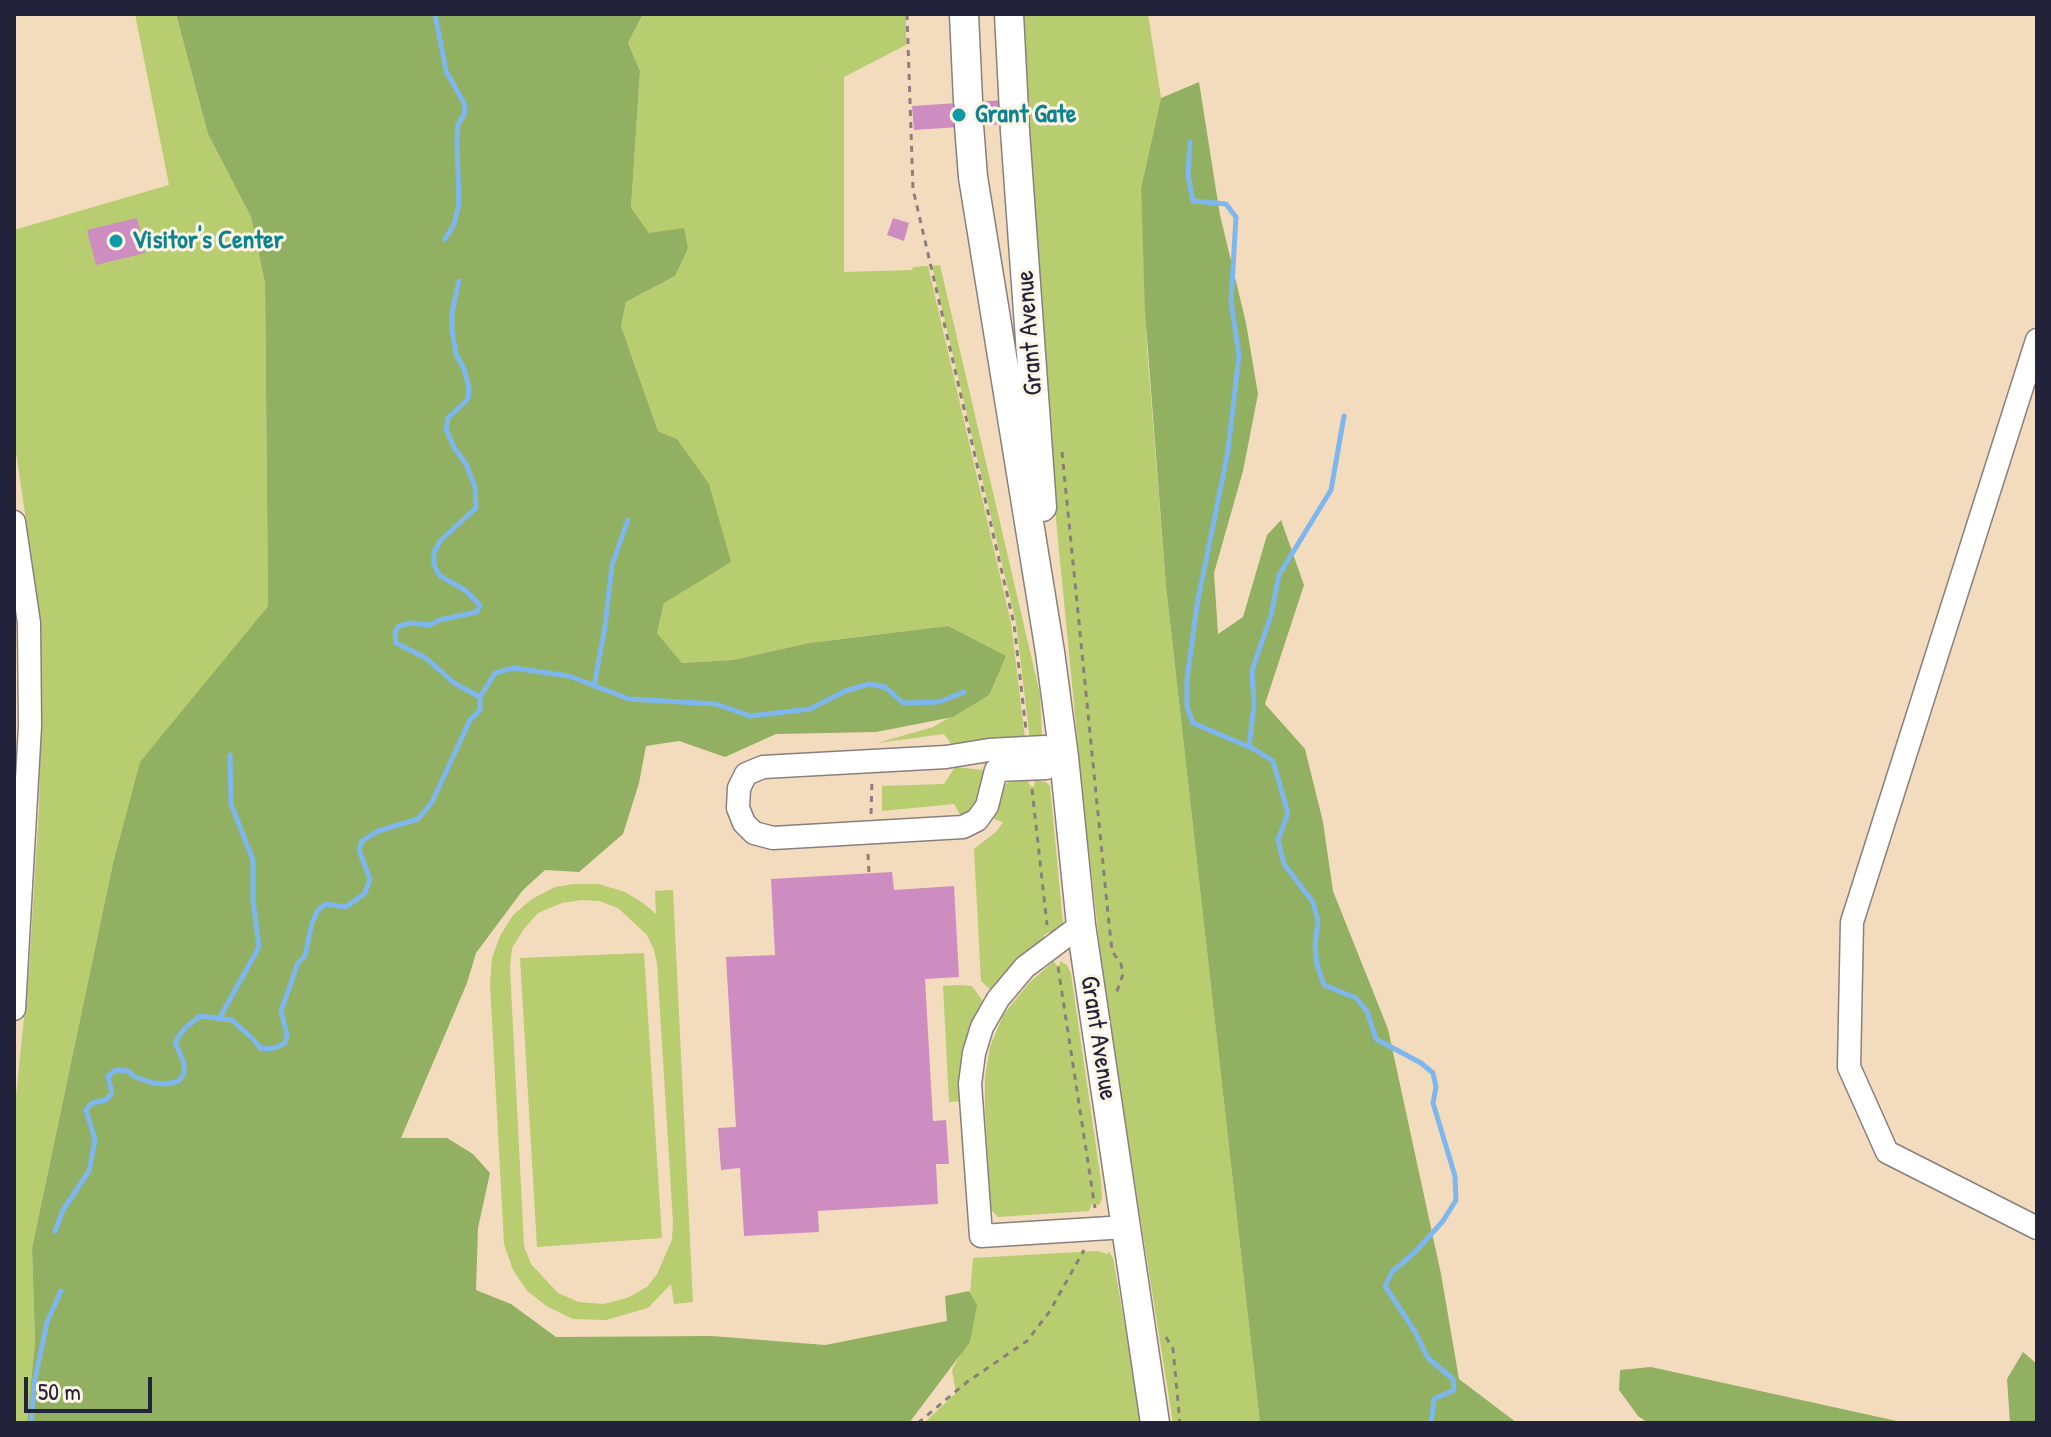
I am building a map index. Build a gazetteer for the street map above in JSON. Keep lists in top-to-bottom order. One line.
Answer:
{"streets":{"main road":["Grant Avenue"]},"places":["Grant Gate","Visitor's Center"],"scale_bar":"50 m"}
